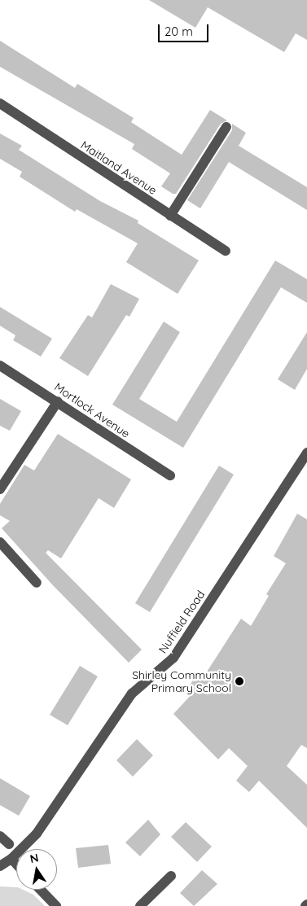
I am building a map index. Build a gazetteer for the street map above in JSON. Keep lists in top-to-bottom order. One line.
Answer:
{"streets":{"street":["Maitland Avenue","Mortlock Avenue","Nuffield Road"]},"places":["Shirley Community Primary School"],"scale_bar":"20 m","north":"top"}
